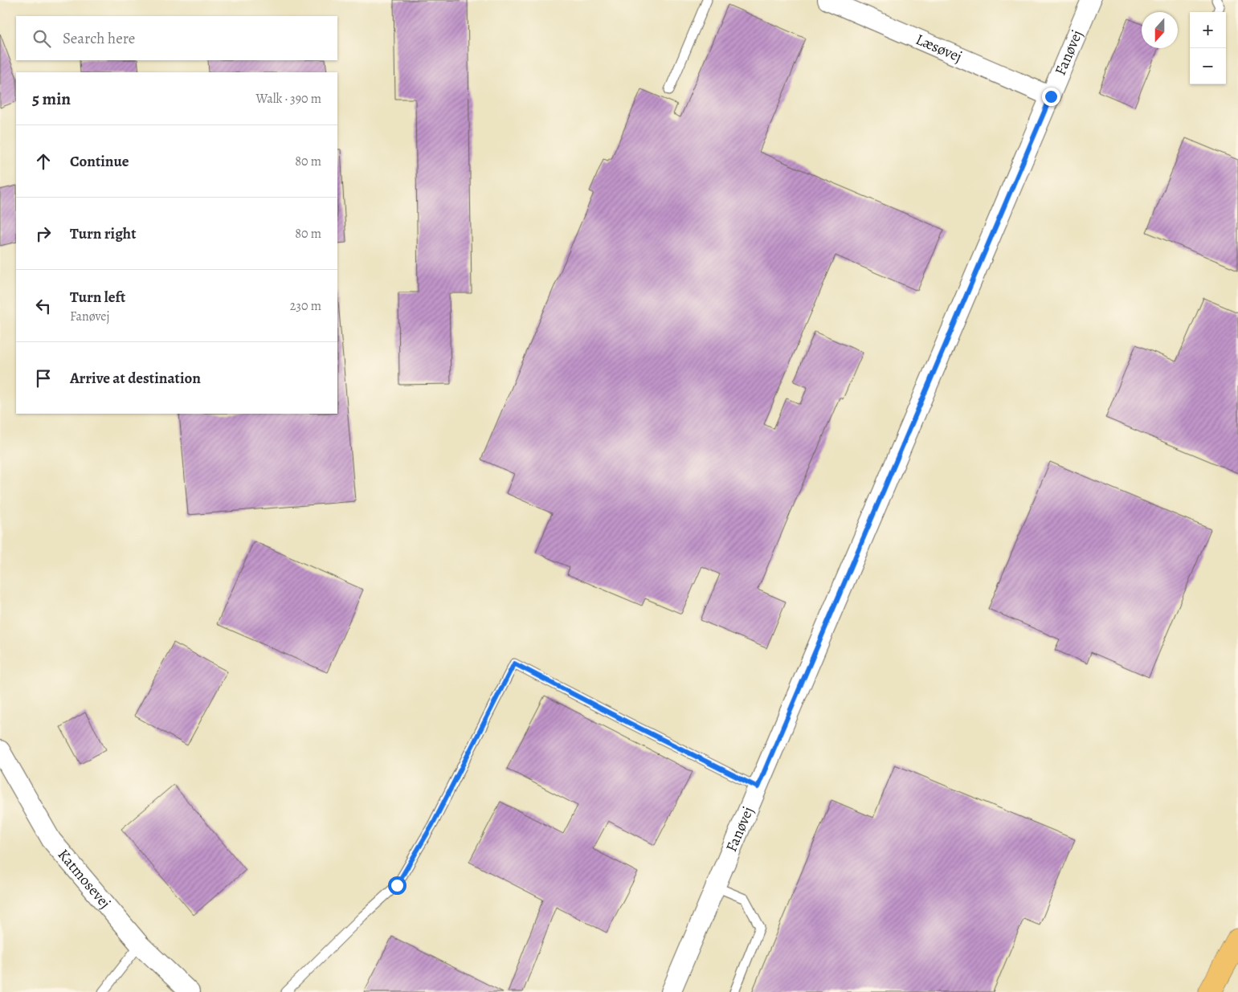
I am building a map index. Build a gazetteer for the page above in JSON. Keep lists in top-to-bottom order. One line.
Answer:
{"streets":{"street":["Læsøvej","Fanøvej","Katmosevej"]},"crossings":[["Læsøvej","Fanøvej"]],"north":"bottom","page":{"map_buttons":["+","−"],"search":"Search here","heading":["5 min","Walk · 390 m"],"list":[["Continue","80 m"],["Turn right","80 m"],["Turn left","Fanøvej","230 m"],"Arrive at destination"]}}
